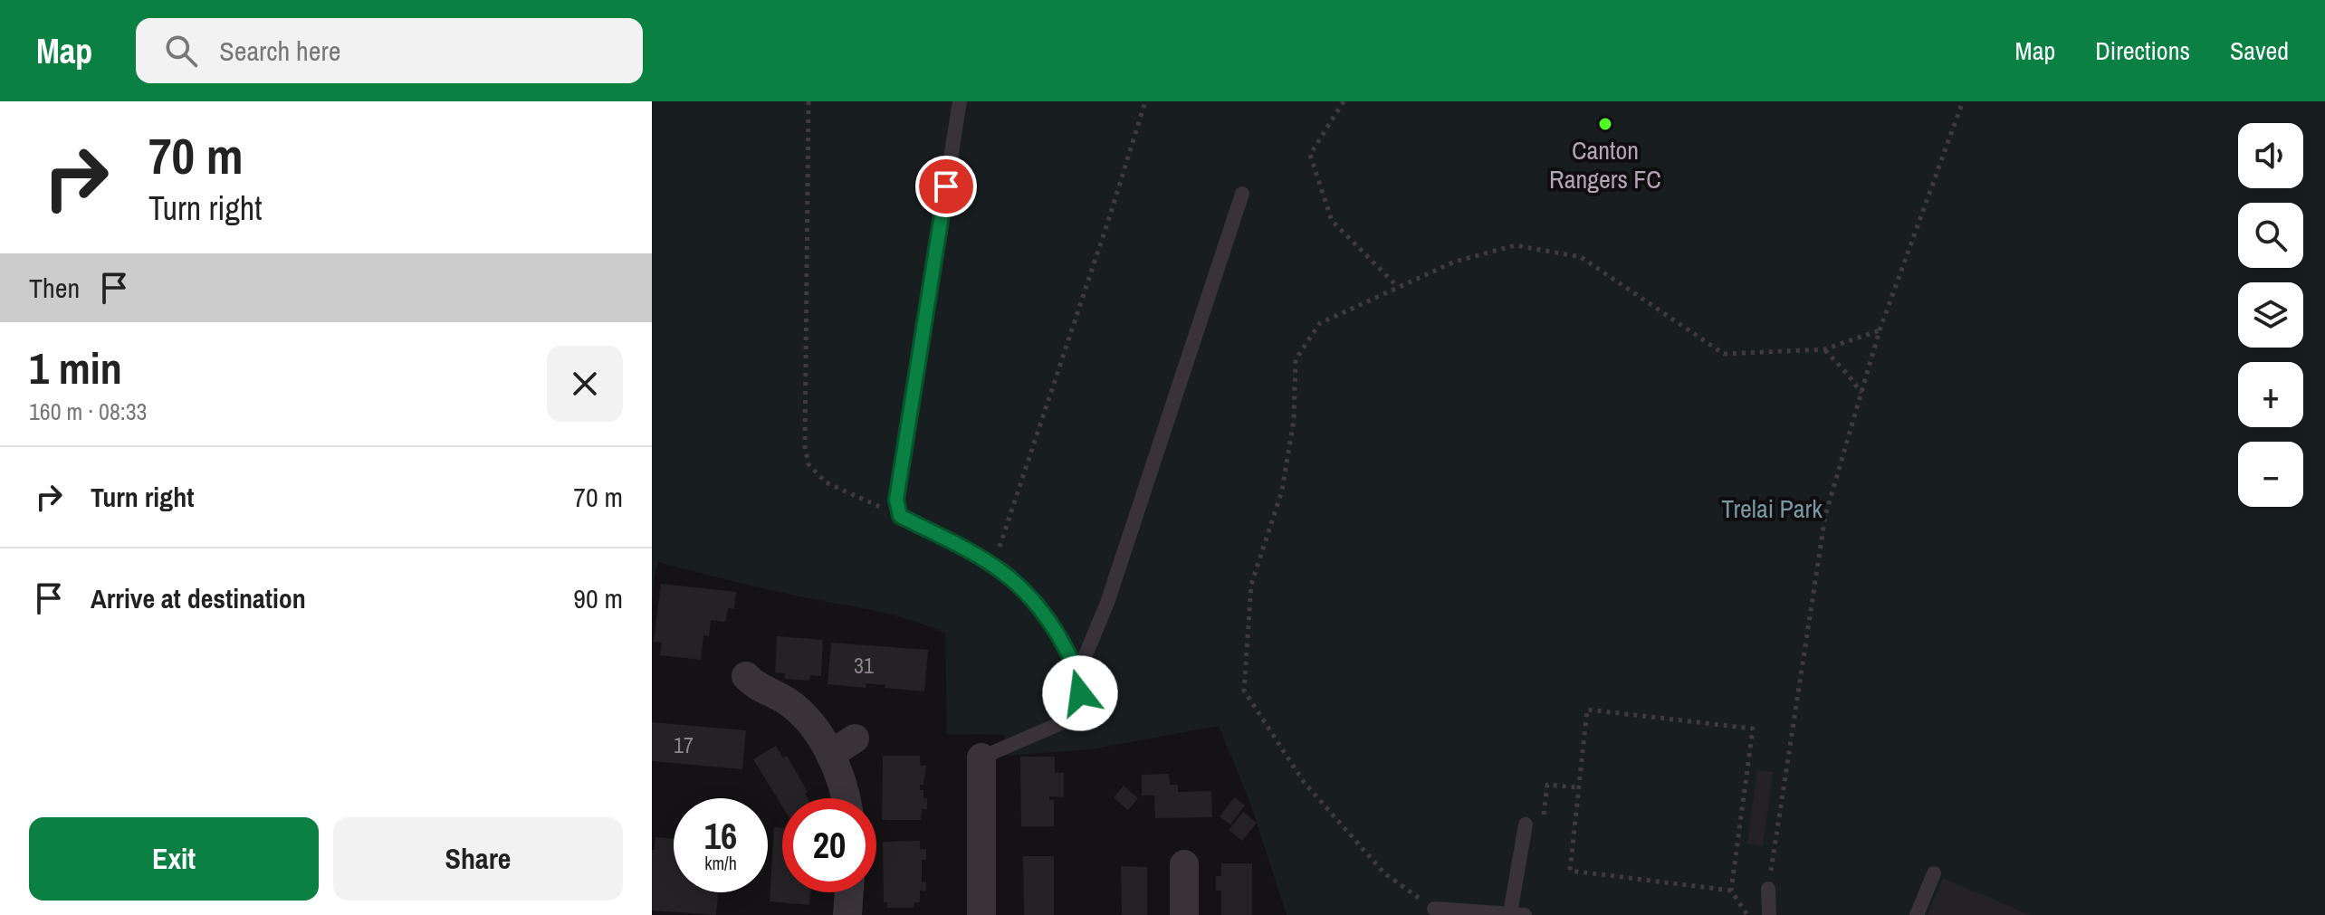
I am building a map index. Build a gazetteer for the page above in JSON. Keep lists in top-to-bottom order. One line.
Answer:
{"parks":["Trelai Park"],"places":["Canton Rangers FC"],"house_numbers":["31","17"],"page":{"header":"Map","search":"Search here","nav":["Map","Directions","Saved"],"turn":["70 m","Turn right"],"map_buttons":["+","−"],"then":"Then","heading":["1 min","160 m · 08:33"],"list":[{"name":"Turn right","value":"70 m"},{"name":"Arrive at destination","value":"90 m"}],"speed":"16 km/h","limit":"20","buttons":["Exit","Share"]}}
